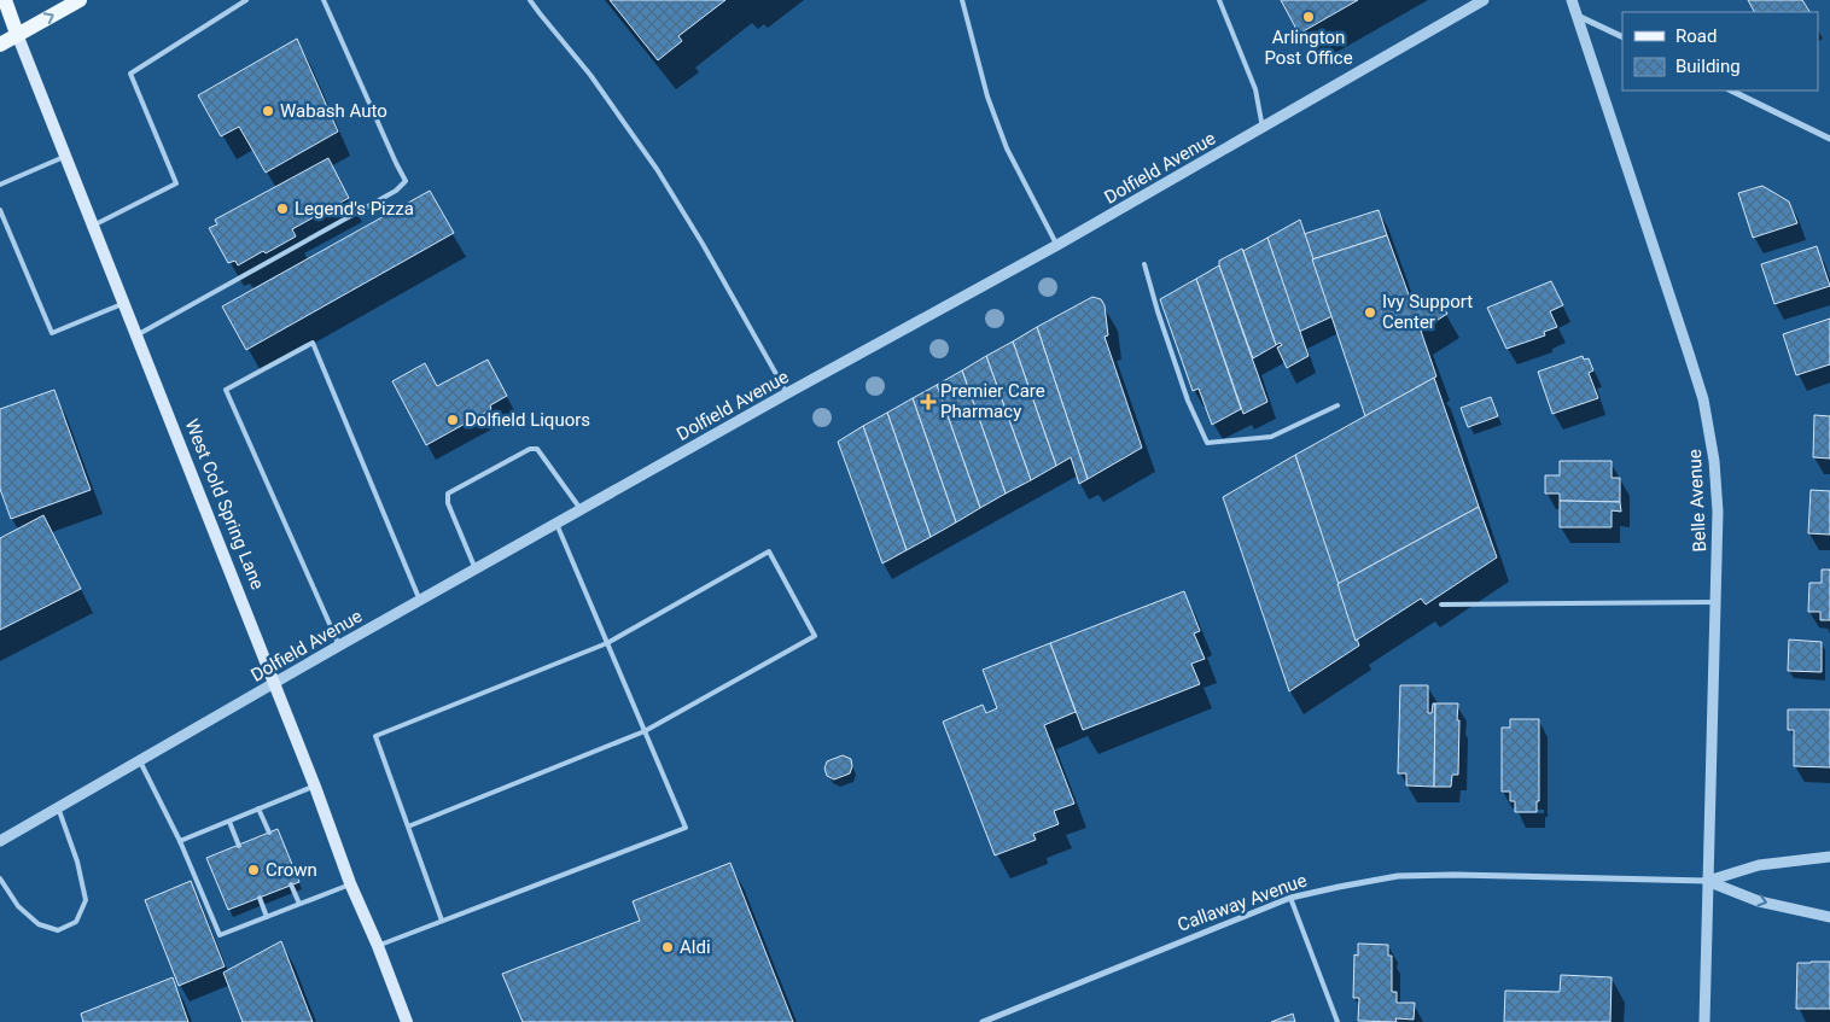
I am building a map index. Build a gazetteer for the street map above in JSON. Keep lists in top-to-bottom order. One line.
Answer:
{"streets":{"main road":["West Cold Spring Lane"],"street":["Dolfield Avenue","Belle Avenue","Callaway Avenue"]},"crossings":[["Dolfield Avenue","West Cold Spring Lane"],["Belle Avenue","Callaway Avenue"]],"places":{"other":["Arlington Post Office","Wabash Auto","Legend's Pizza","Ivy Support Center","Dolfield Liquors","Crown","Aldi"],"health":["Premier Care Pharmacy"]},"legend":["Road","Building"]}
